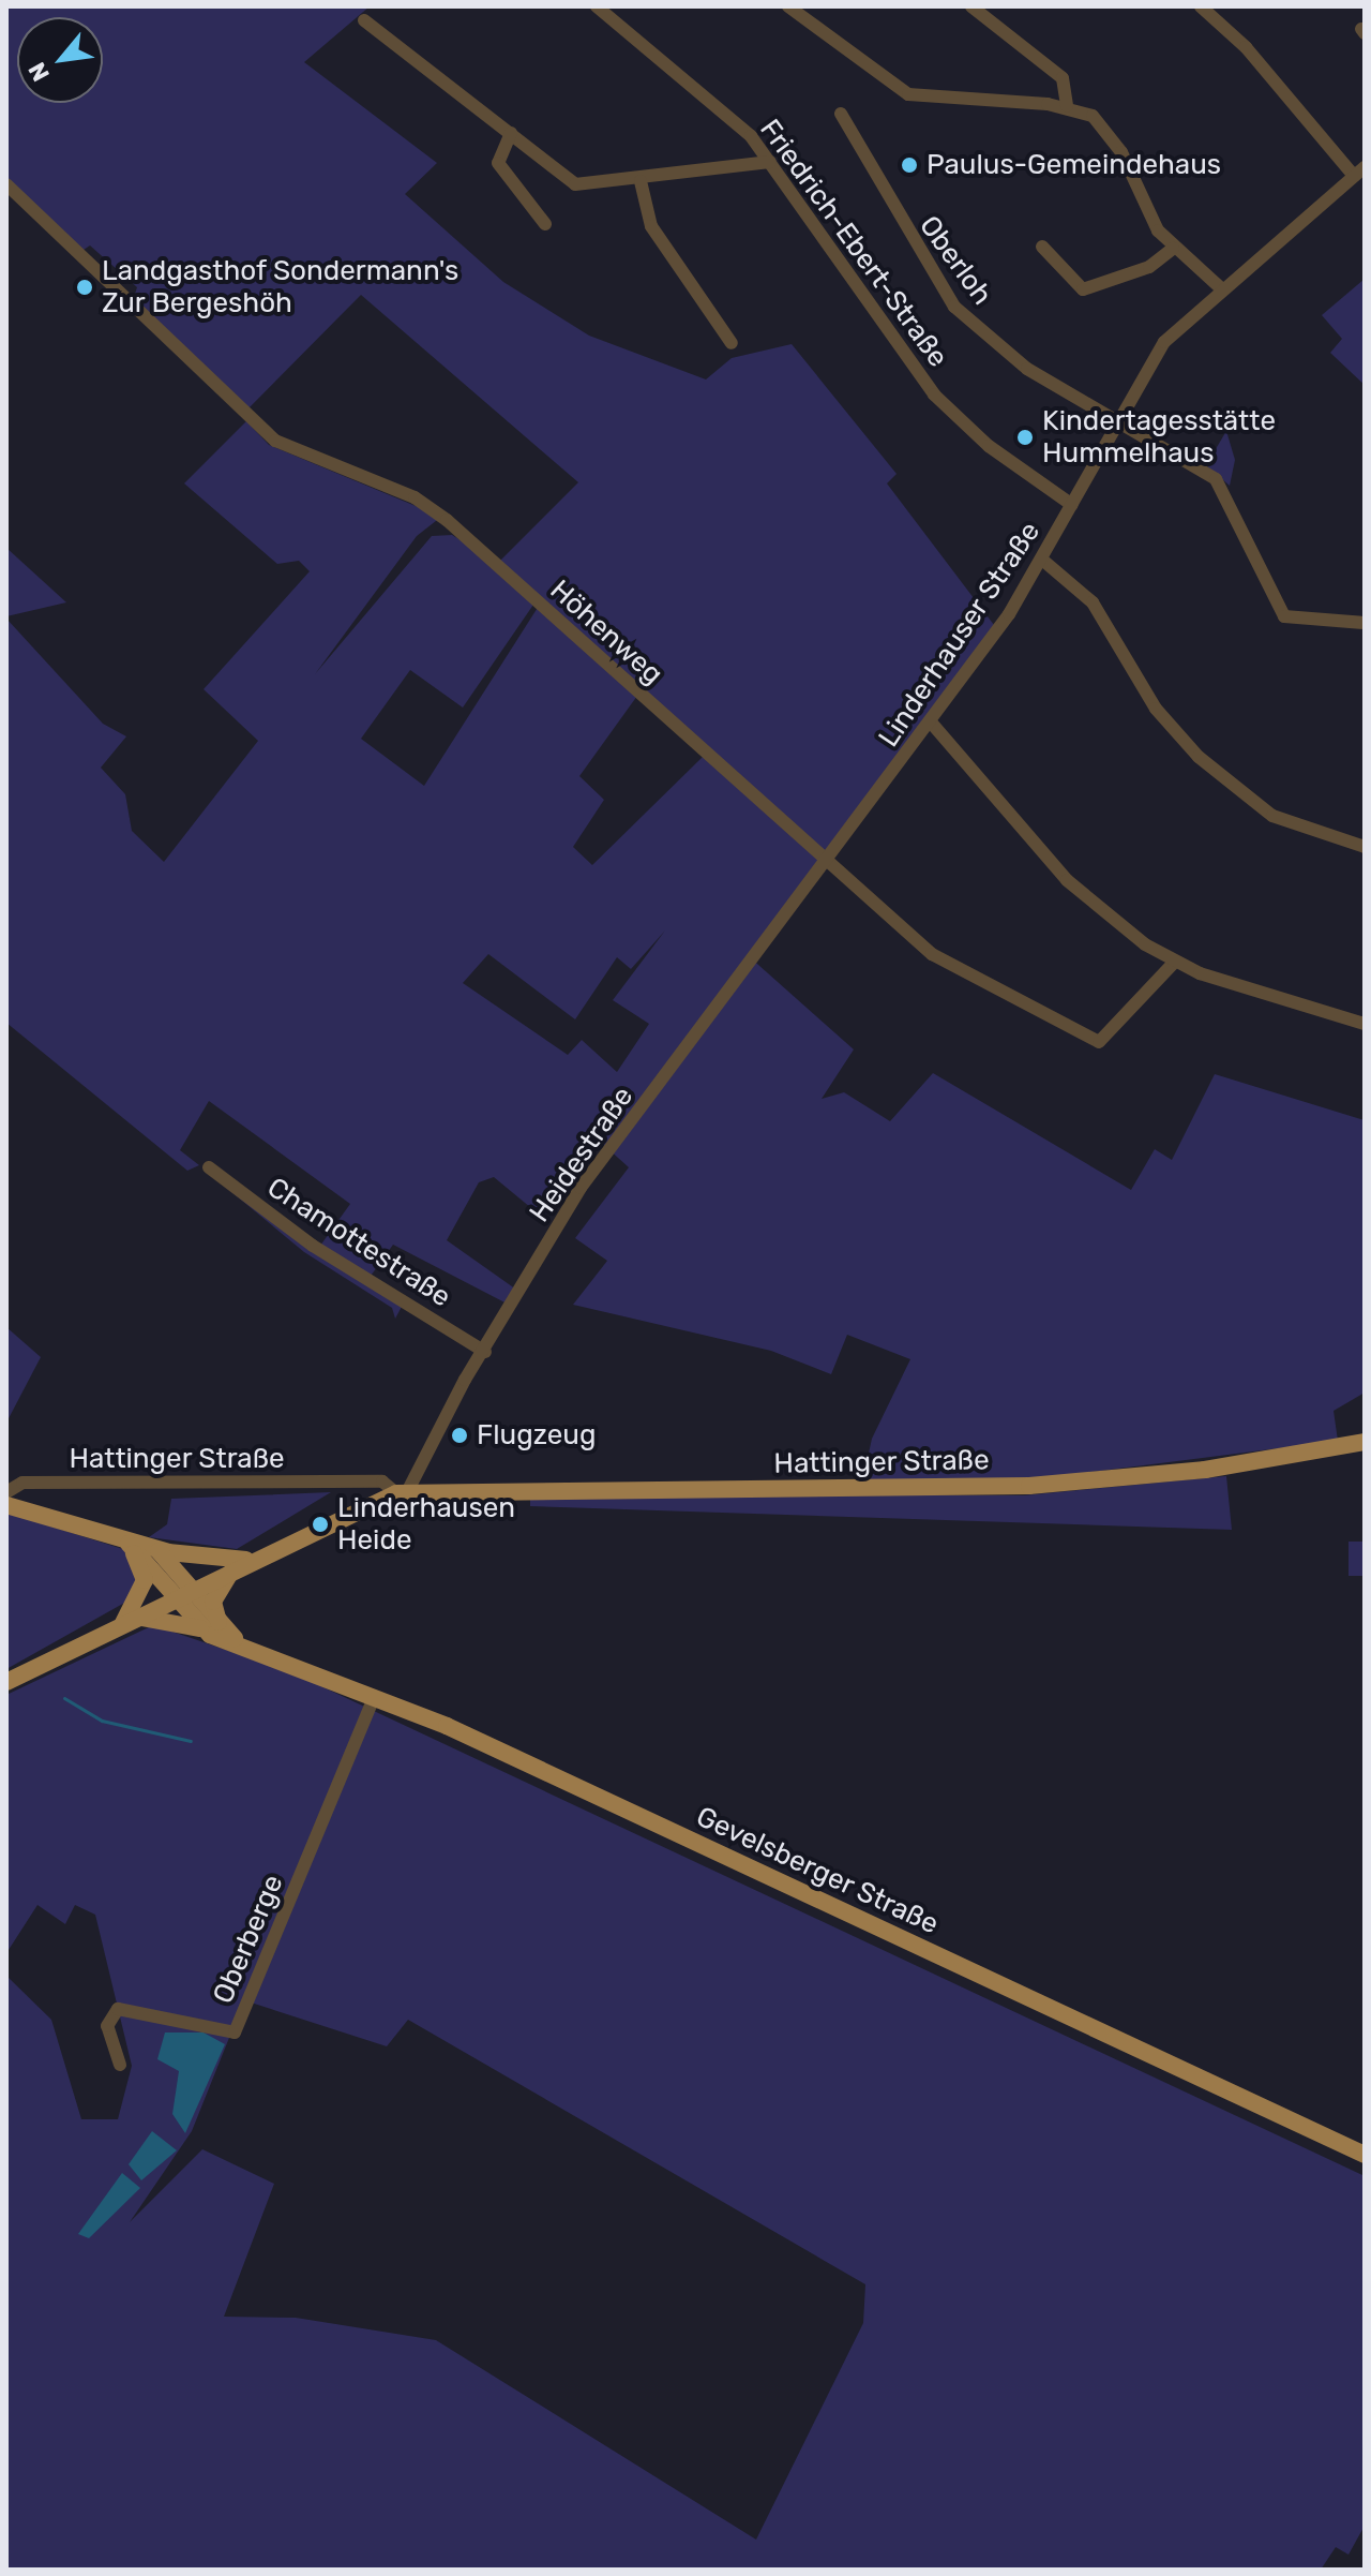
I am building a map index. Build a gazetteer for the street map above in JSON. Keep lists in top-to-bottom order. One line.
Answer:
{"streets":{"main road":["Hattinger Straße","Gevelsberger Straße"],"street":["Friedrich-Ebert-Straße","Oberloh","Höhenweg","Linderhauser Straße","Heidestraße","Chamottestraße","Oberberge"]},"crossings":[["Friedrich-Ebert-Straße","Linderhauser Straße"],["Oberloh","Linderhauser Straße"],["Höhenweg","Linderhauser Straße"],["Höhenweg","Heidestraße"],["Linderhauser Straße","Heidestraße"],["Heidestraße","Chamottestraße"],["Heidestraße","Hattinger Straße"],["Hattinger Straße","Gevelsberger Straße"],["Gevelsberger Straße","Oberberge"]],"places":["Paulus-Gemeindehaus","Landgasthof Sondermann's Zur Bergeshöh","Kindertagesstätte Hummelhaus","Flugzeug","Linderhausen Heide"],"north":"bottom left"}
